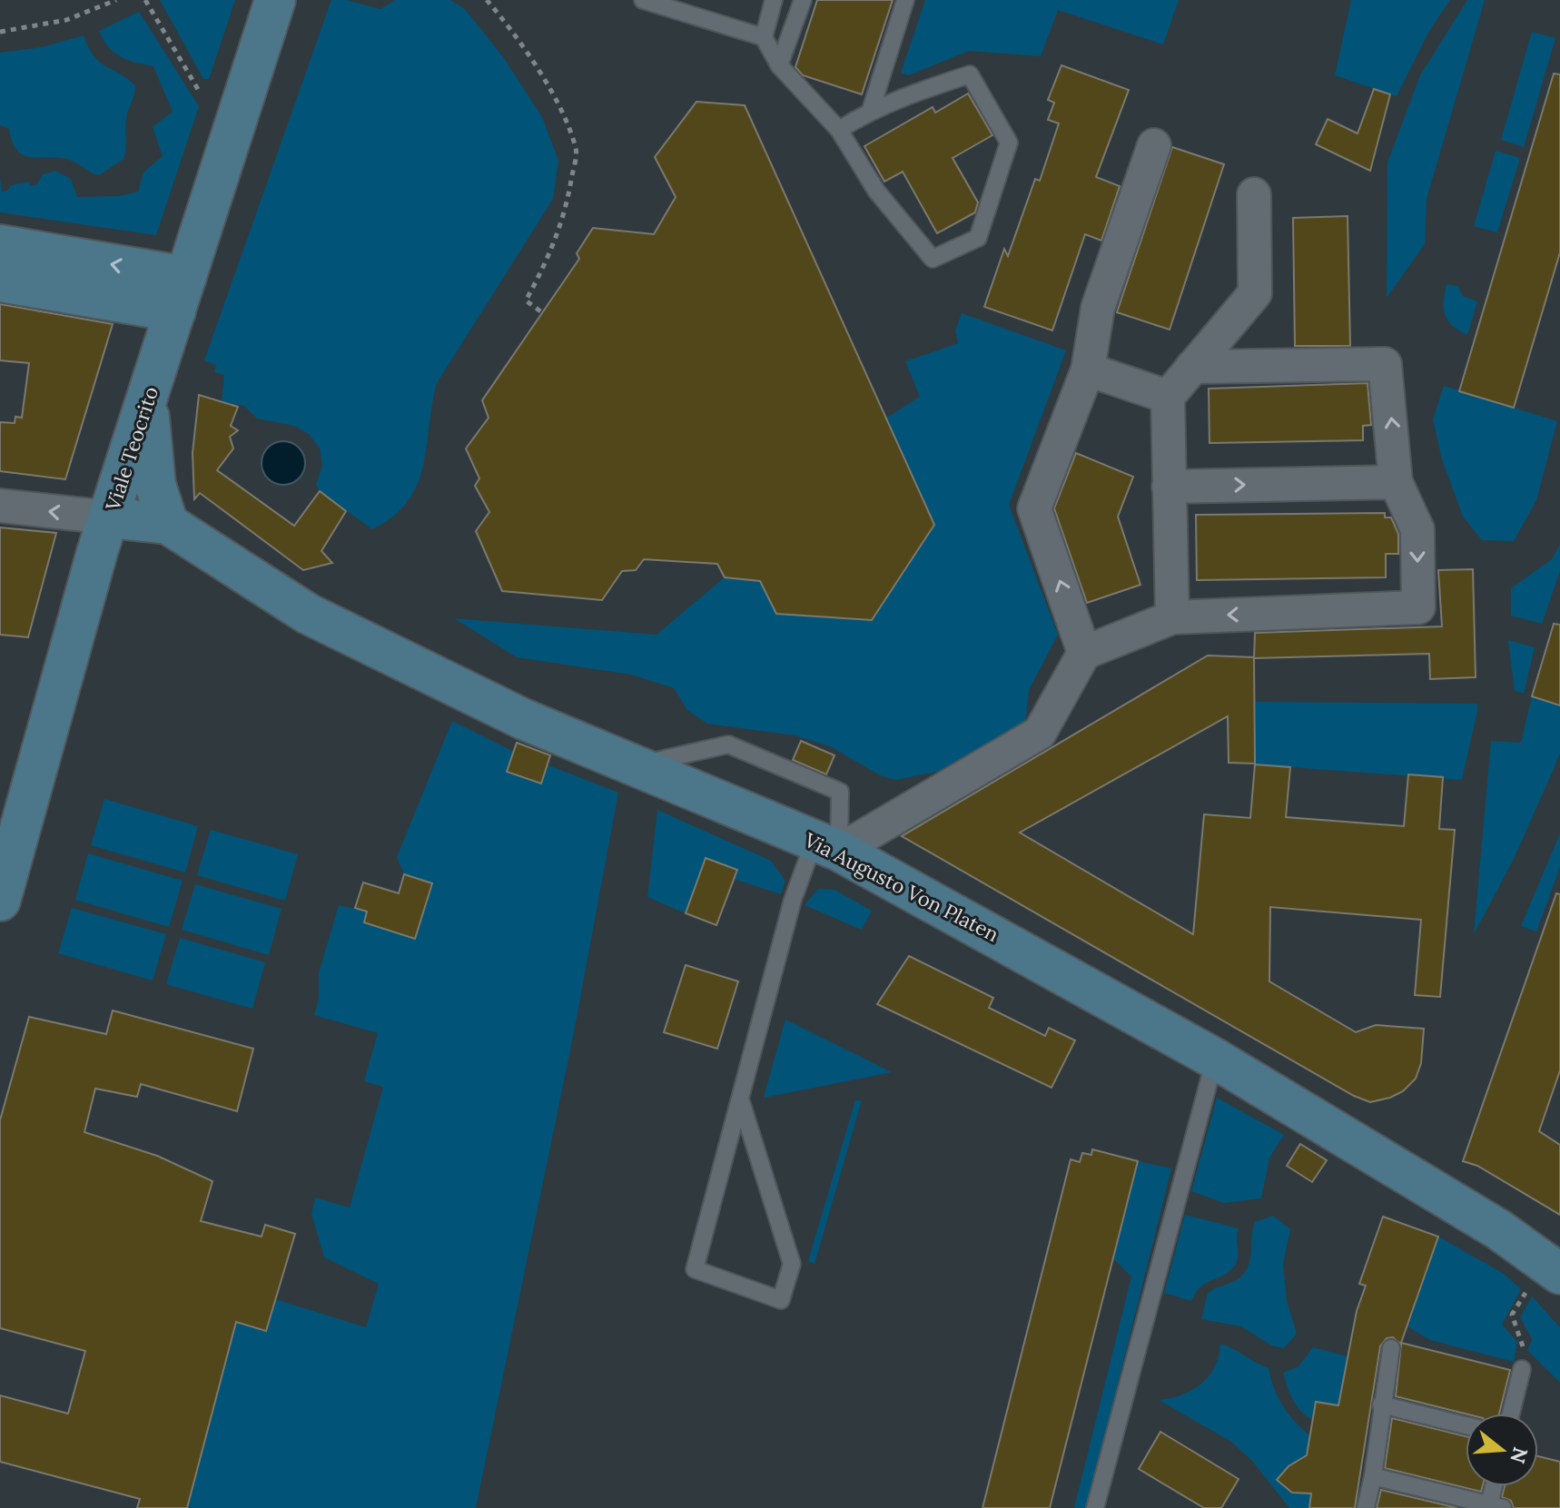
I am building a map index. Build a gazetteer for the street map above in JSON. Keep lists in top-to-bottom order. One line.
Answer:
{"streets":{"main road":["Viale Teocrito","Via Augusto Von Platen"]},"north":"right"}
